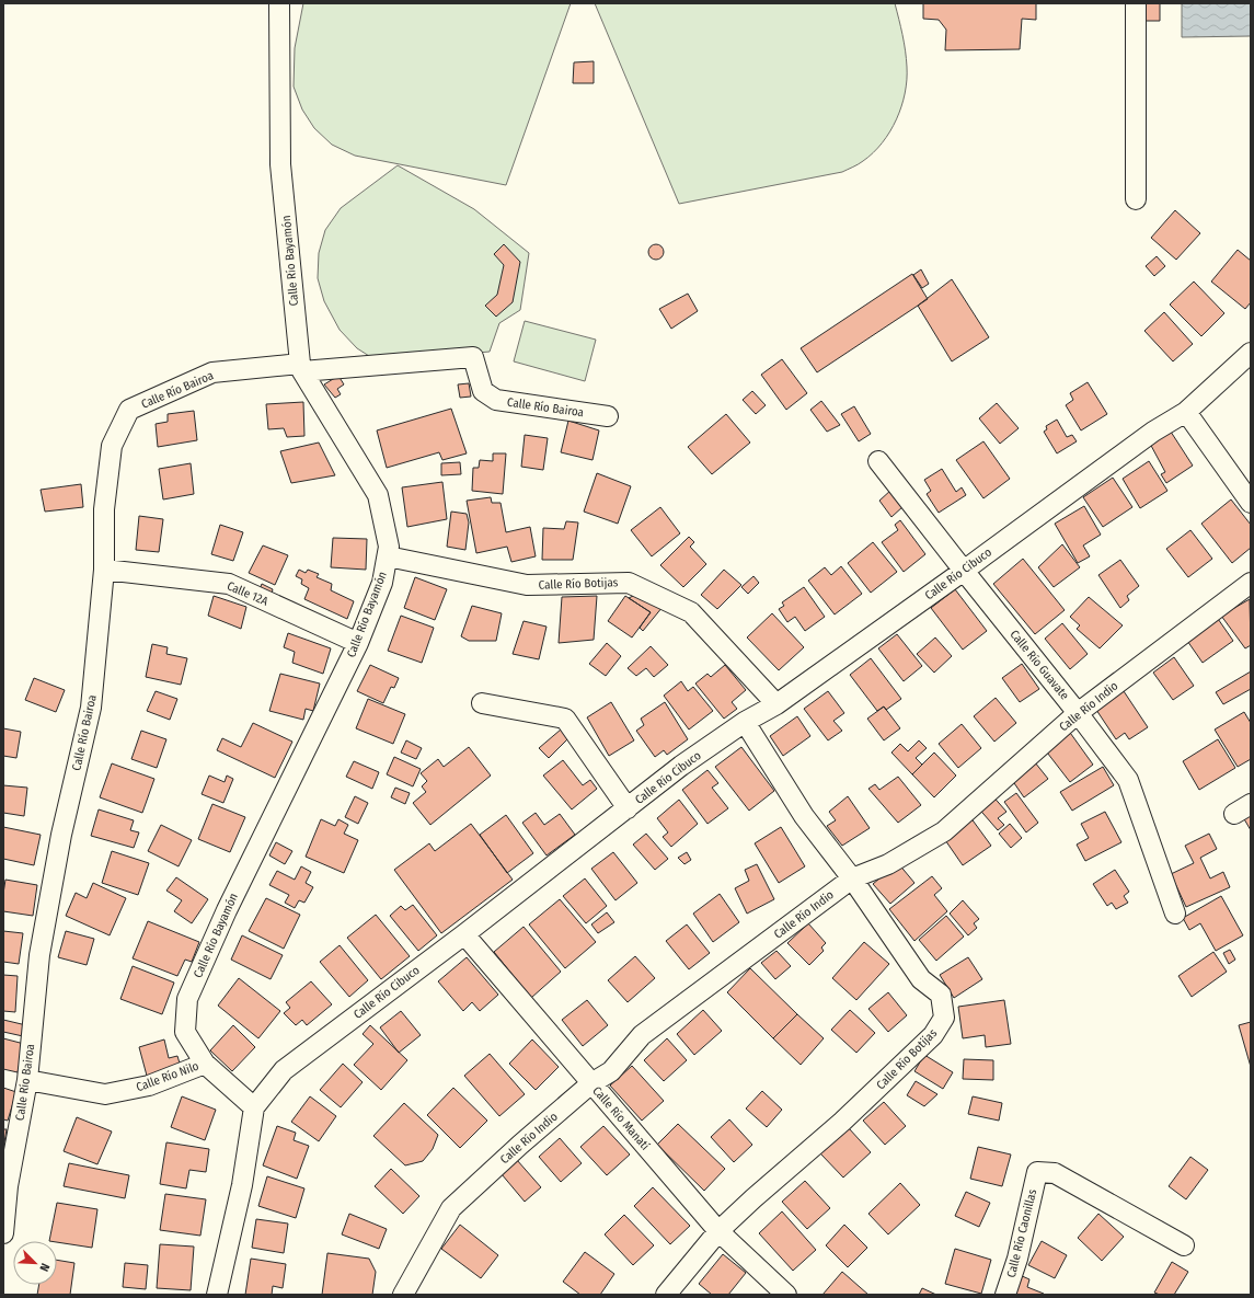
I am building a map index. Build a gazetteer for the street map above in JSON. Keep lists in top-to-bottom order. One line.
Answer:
{"streets":{"street":["Calle Río Bayamón","Calle Río Bairoa","Calle Río Cibuco","Calle Río Botijas","Calle 12A","Calle Río Guavate","Calle Río Indio","Calle Río Nilo","Calle Río Manatí","Calle Río Caonillas"]},"crossings":[["Calle Río Bayamón","Calle Río Bairoa"],["Calle Río Bayamón","Calle Río Cibuco"],["Calle Río Bayamón","Calle Río Botijas"],["Calle Río Bayamón","Calle 12A"],["Calle Río Bayamón","Calle Río Nilo"],["Calle Río Bairoa","Calle 12A"],["Calle Río Bairoa","Calle Río Nilo"],["Calle Río Cibuco","Calle Río Botijas"],["Calle Río Cibuco","Calle Río Guavate"],["Calle Río Cibuco","Calle Río Manatí"],["Calle Río Botijas","Calle Río Indio"],["Calle Río Botijas","Calle Río Manatí"],["Calle Río Guavate","Calle Río Indio"],["Calle Río Indio","Calle Río Manatí"]],"north":"bottom right"}
